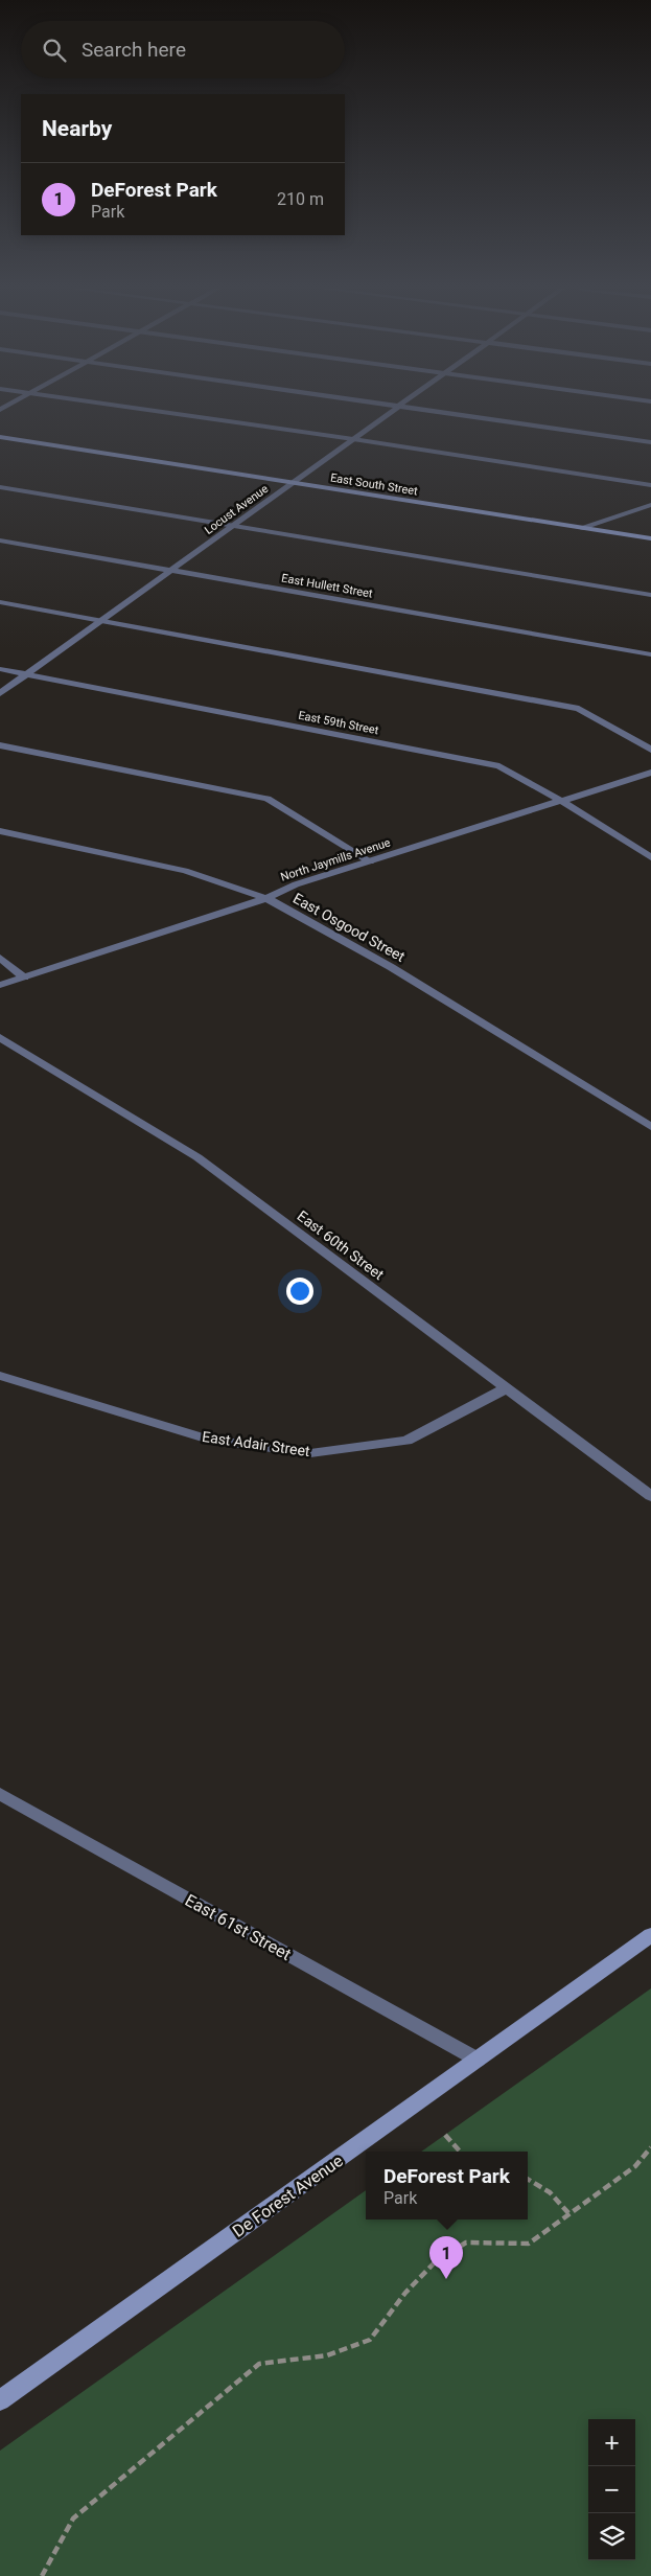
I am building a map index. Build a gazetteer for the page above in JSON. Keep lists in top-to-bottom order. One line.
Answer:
{"streets":{"street":["East South Street","Locust Avenue","East Hullett Street","East 59th Street","North Jaymills Avenue","East Osgood Street","East 60th Street","East Adair Street","East 61st Street","De Forest Avenue"]},"crossings":[["East South Street","Locust Avenue"],["Locust Avenue","East Hullett Street"],["Locust Avenue","East 59th Street"],["East 59th Street","North Jaymills Avenue"],["North Jaymills Avenue","East Osgood Street"],["East 60th Street","East Adair Street"],["East 61st Street","De Forest Avenue"]],"page":{"search":"Search here","heading":"Nearby","list":[{"mark":"1","name":"DeForest Park","note":"Park","value":"210 m"}],"popup":["DeForest Park","Park"],"pins":"1","map_buttons":["+","−"]}}
